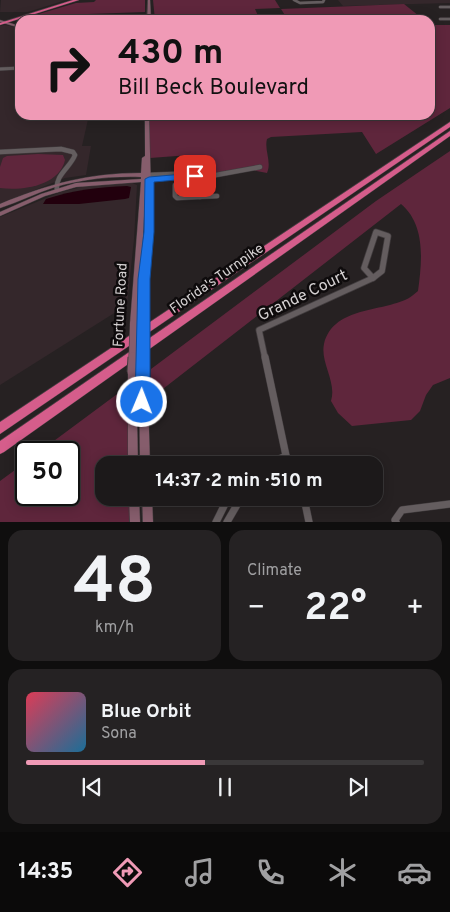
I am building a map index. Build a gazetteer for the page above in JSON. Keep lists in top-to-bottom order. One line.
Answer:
{"streets":{"highway":["Florida's Turnpike"],"main road":["Fortune Road"],"street":["Grande Court"]},"page":{"turn":["430 m","Bill Beck Boulevard"],"limit":"50","trip":"14:37 · 2 min · 510 m","tile":[["48","km/h"],"Climate"],"heat":["−","22°","+"],"song":["Blue Orbit","Sona"],"tabs":"14:35"}}
